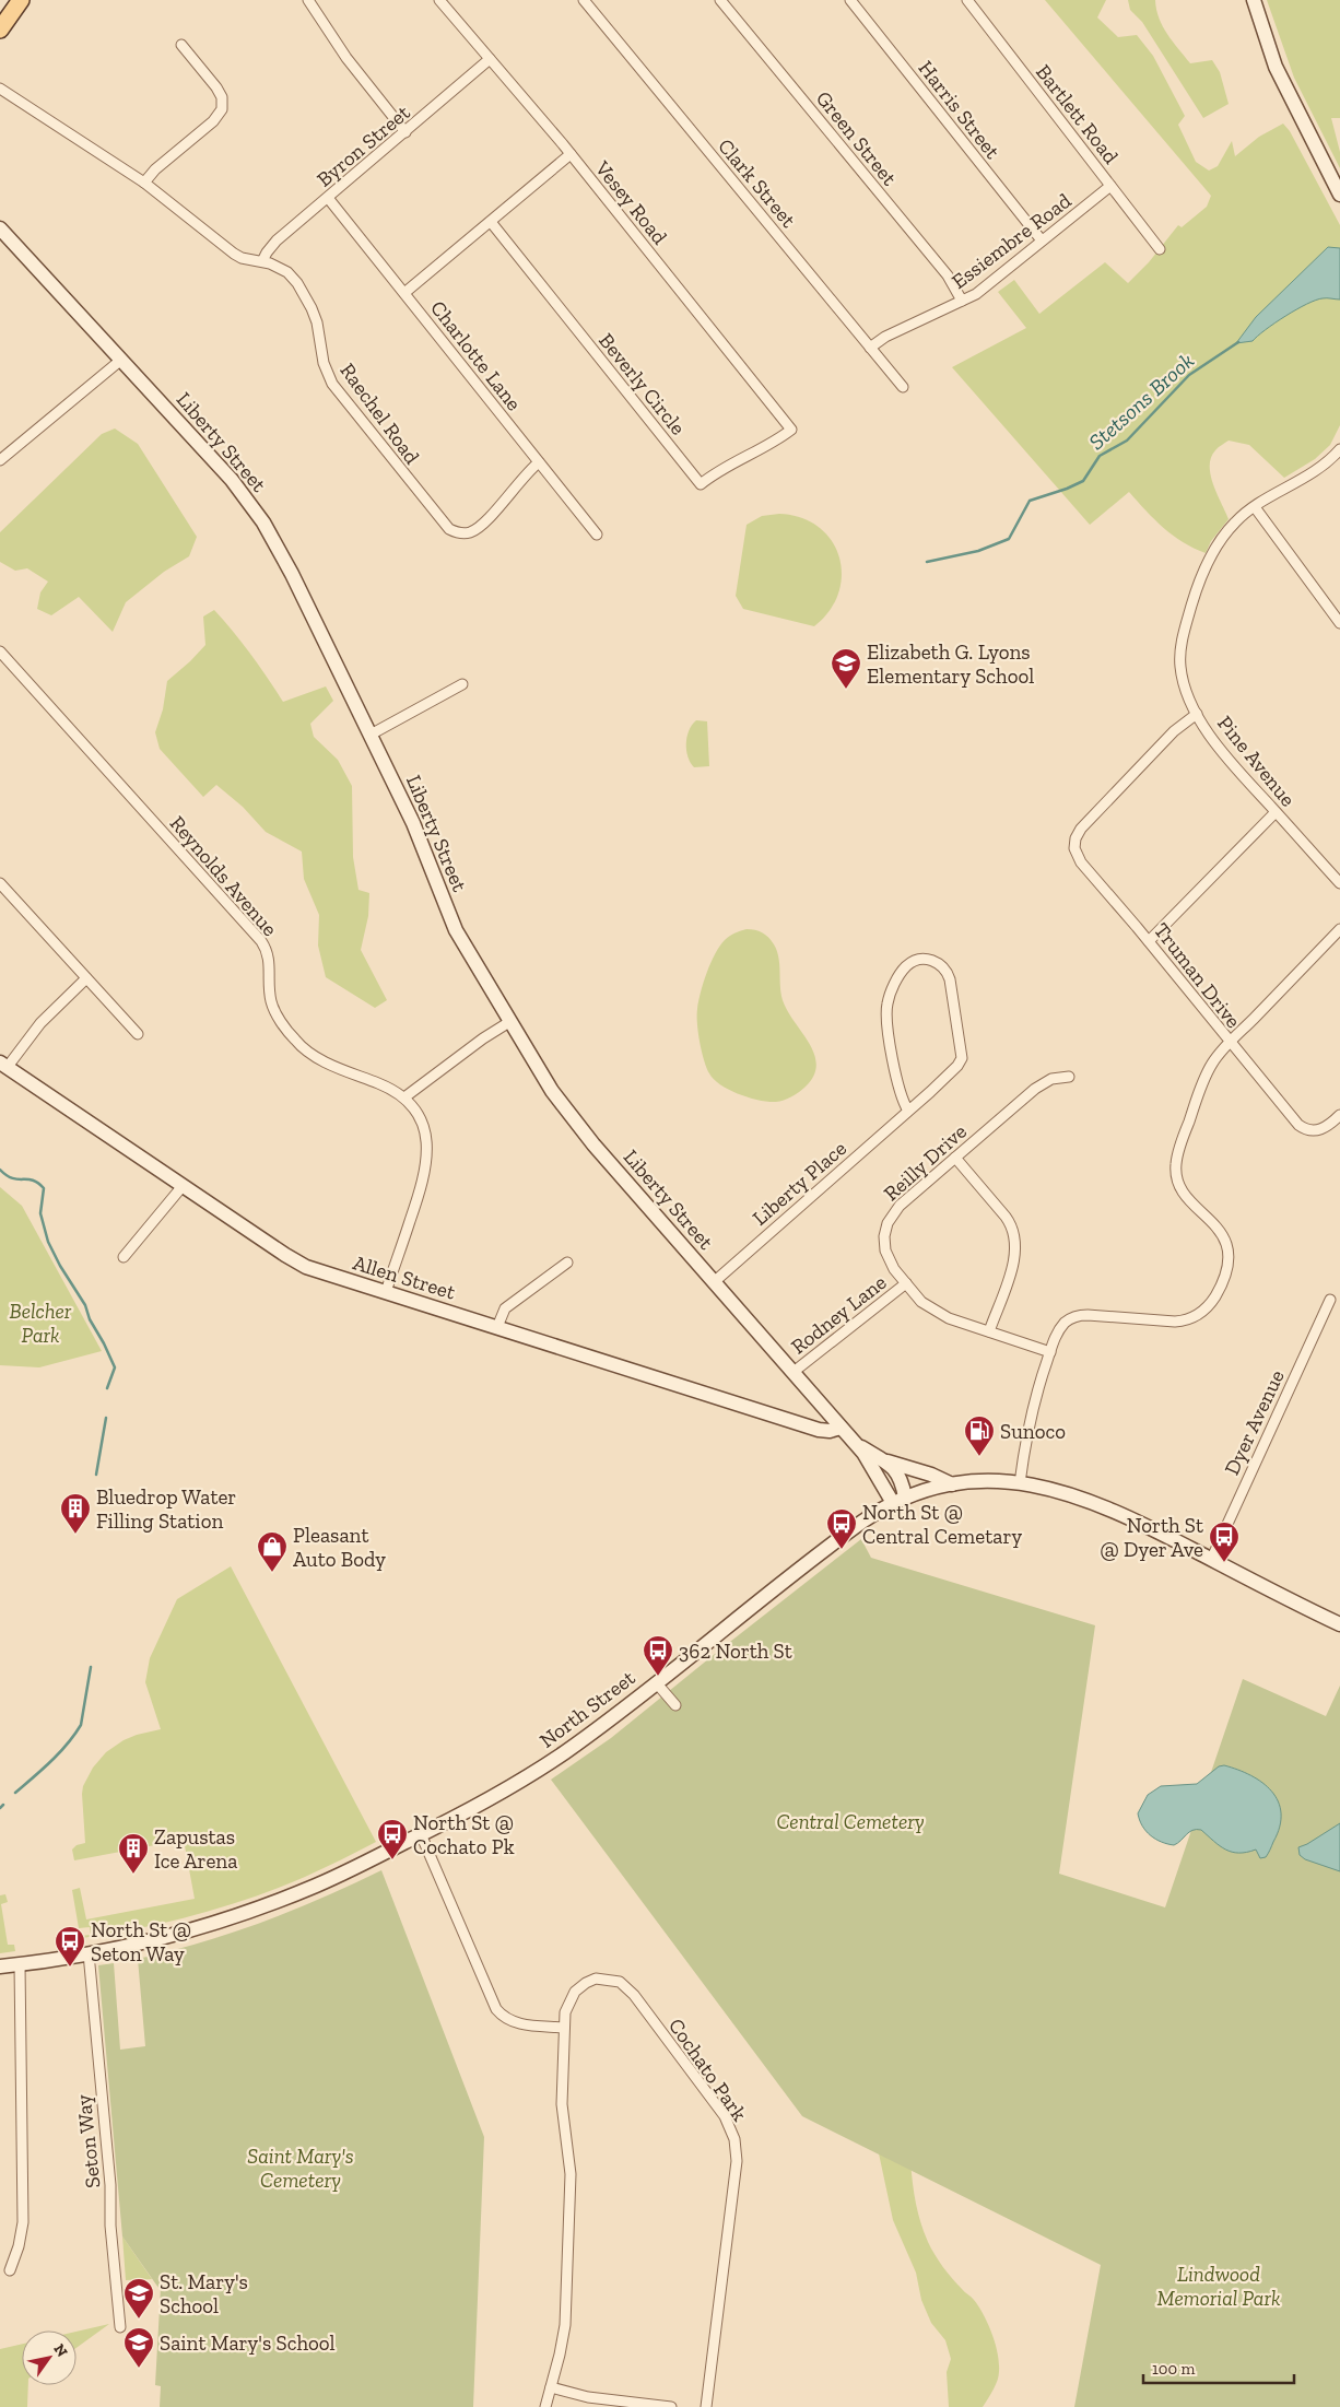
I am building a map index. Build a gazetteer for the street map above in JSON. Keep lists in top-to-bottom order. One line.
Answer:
{"streets":{"main road":["Liberty Street","Allen Street","North Street"],"street":["Harris Street","Bartlett Road","Green Street","Byron Street","Clark Street","Vesey Road","Essiembre Road","Charlotte Lane","Beverly Circle","Raechel Road","Pine Avenue","Reynolds Avenue","Truman Drive","Reilly Drive","Liberty Place","Rodney Lane","Dyer Avenue","Cochato Park","Seton Way"]},"crossings":[["Harris Street","Essiembre Road"],["Bartlett Road","Essiembre Road"],["Green Street","Essiembre Road"],["Byron Street","Vesey Road"],["Byron Street","Charlotte Lane"],["Byron Street","Raechel Road"],["Clark Street","Essiembre Road"],["Vesey Road","Beverly Circle"],["Charlotte Lane","Raechel Road"],["Liberty Street","Liberty Place"],["Liberty Street","Allen Street"],["Liberty Street","Rodney Lane"],["Liberty Street","North Street"],["Pine Avenue","Truman Drive"],["Reynolds Avenue","Allen Street"],["Truman Drive","Reilly Drive"],["Truman Drive","North Street"],["Reilly Drive","Rodney Lane"],["Dyer Avenue","North Street"],["North Street","Seton Way"]],"water":["Stetsons Brook"],"parks":["Belcher Park","Central Cemetery","Saint Mary's Cemetery","Lindwood Memorial Park"],"places":{"school or university":["Elizabeth G. Lyons Elementary School","St. Mary's School","Saint Mary's School"],"fuel station":["Sunoco"],"building":["Bluedrop Water Filling Station","Zapustas Ice Arena"],"bus stop":["North St @ Central Cemetary","North St @ Dyer Ave","362 North St","North St @ Cochato Pk","North St @ Seton Way"],"shop":["Pleasant Auto Body"]},"scale_bar":"100 m","north":"top right"}
